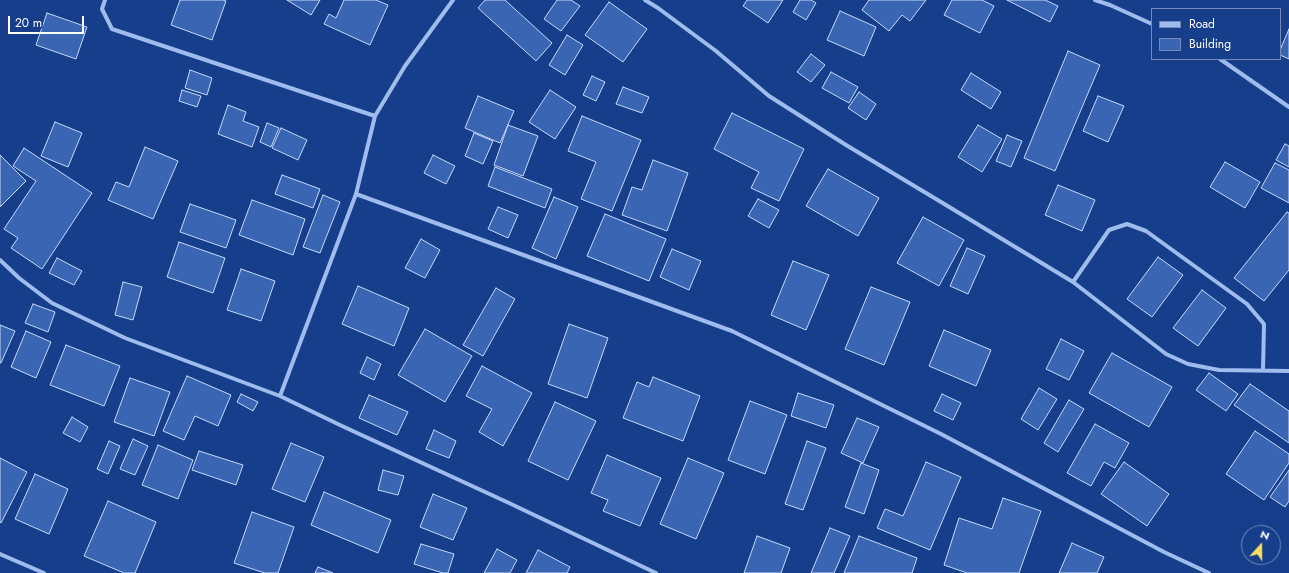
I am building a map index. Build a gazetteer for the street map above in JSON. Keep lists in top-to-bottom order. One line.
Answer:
{"legend":["Road","Building"],"scale_bar":"20 m","north":"top"}
